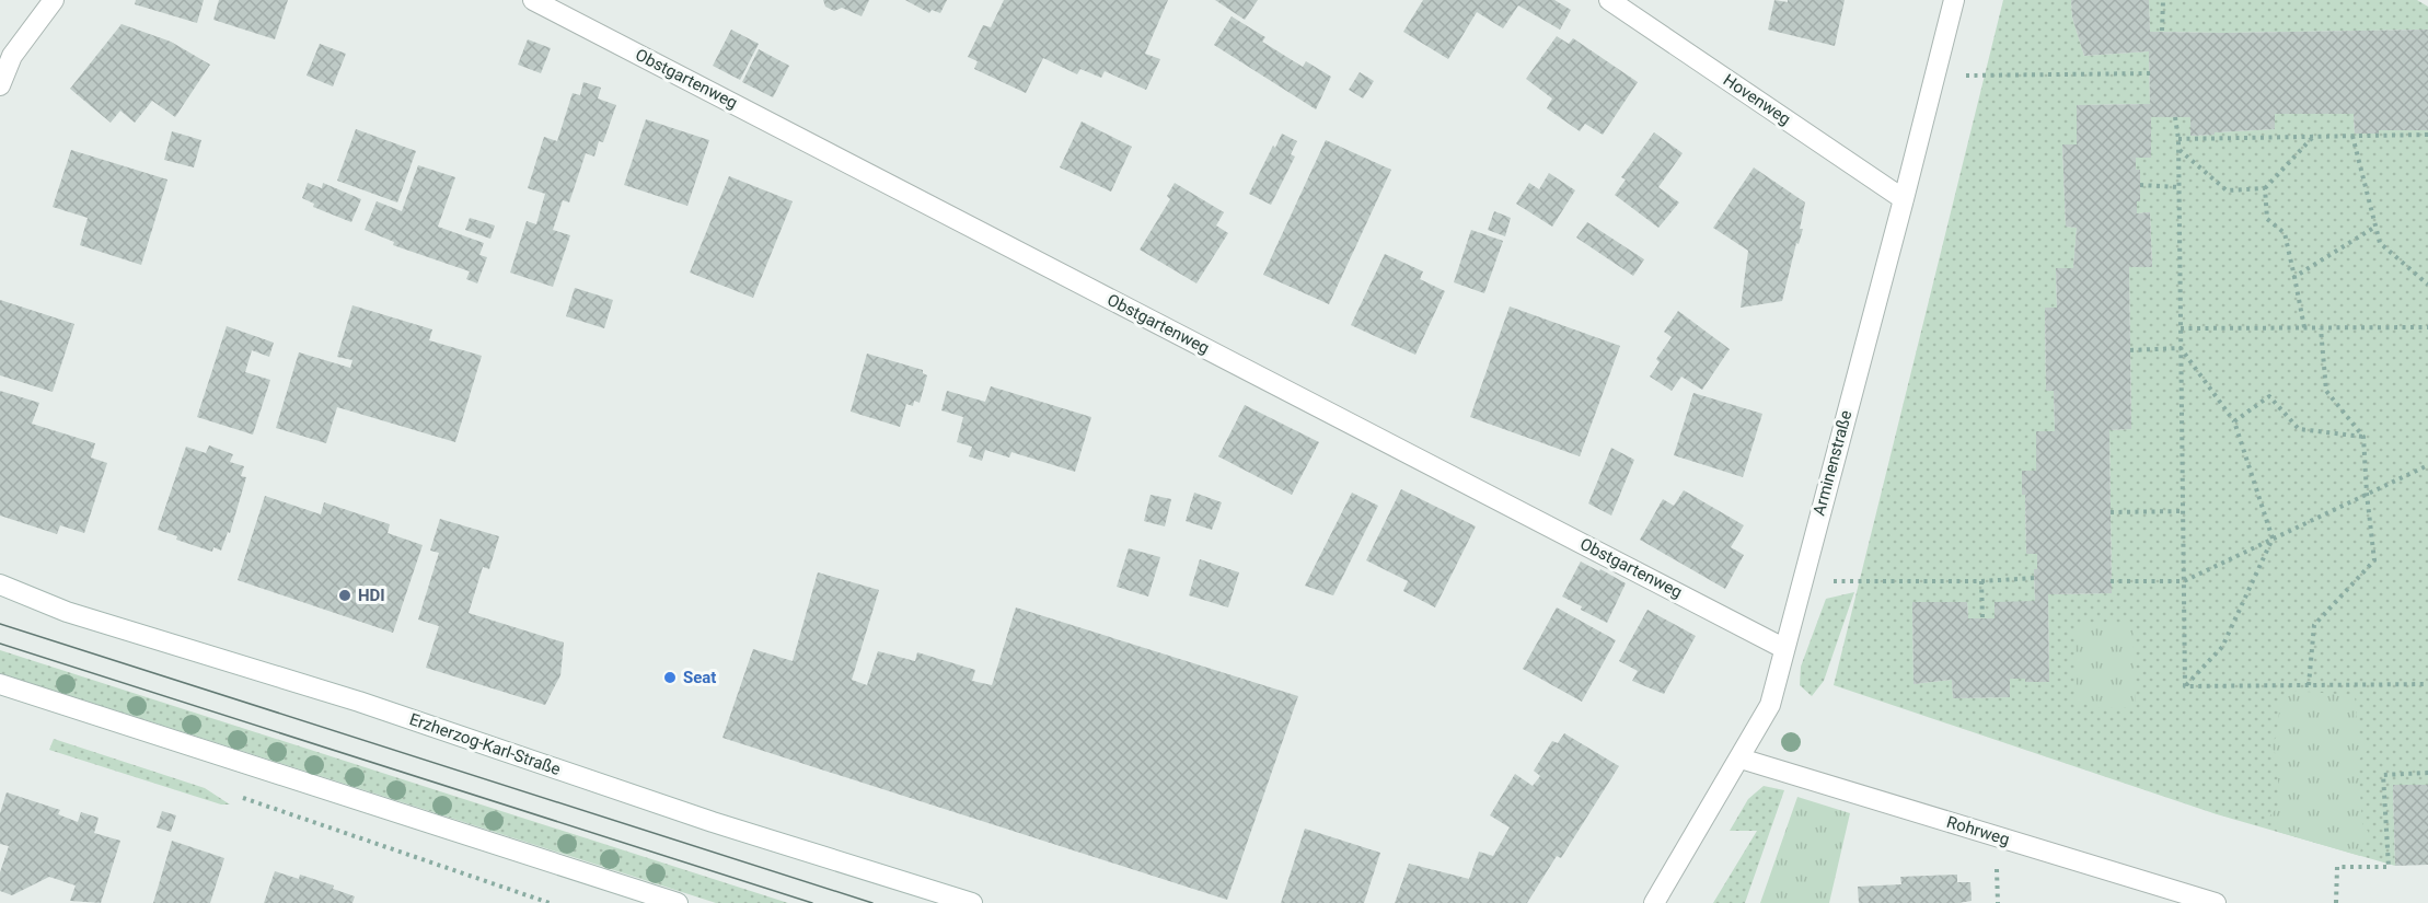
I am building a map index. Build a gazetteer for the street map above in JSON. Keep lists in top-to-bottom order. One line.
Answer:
{"streets":{"street":["Obstgartenweg","Hovenweg","Arminenstraße","Erzherzog-Karl-Straße","Rohrweg"]},"crossings":[["Obstgartenweg","Arminenstraße"],["Hovenweg","Arminenstraße"],["Arminenstraße","Rohrweg"]],"places":["HDI","Seat"]}
